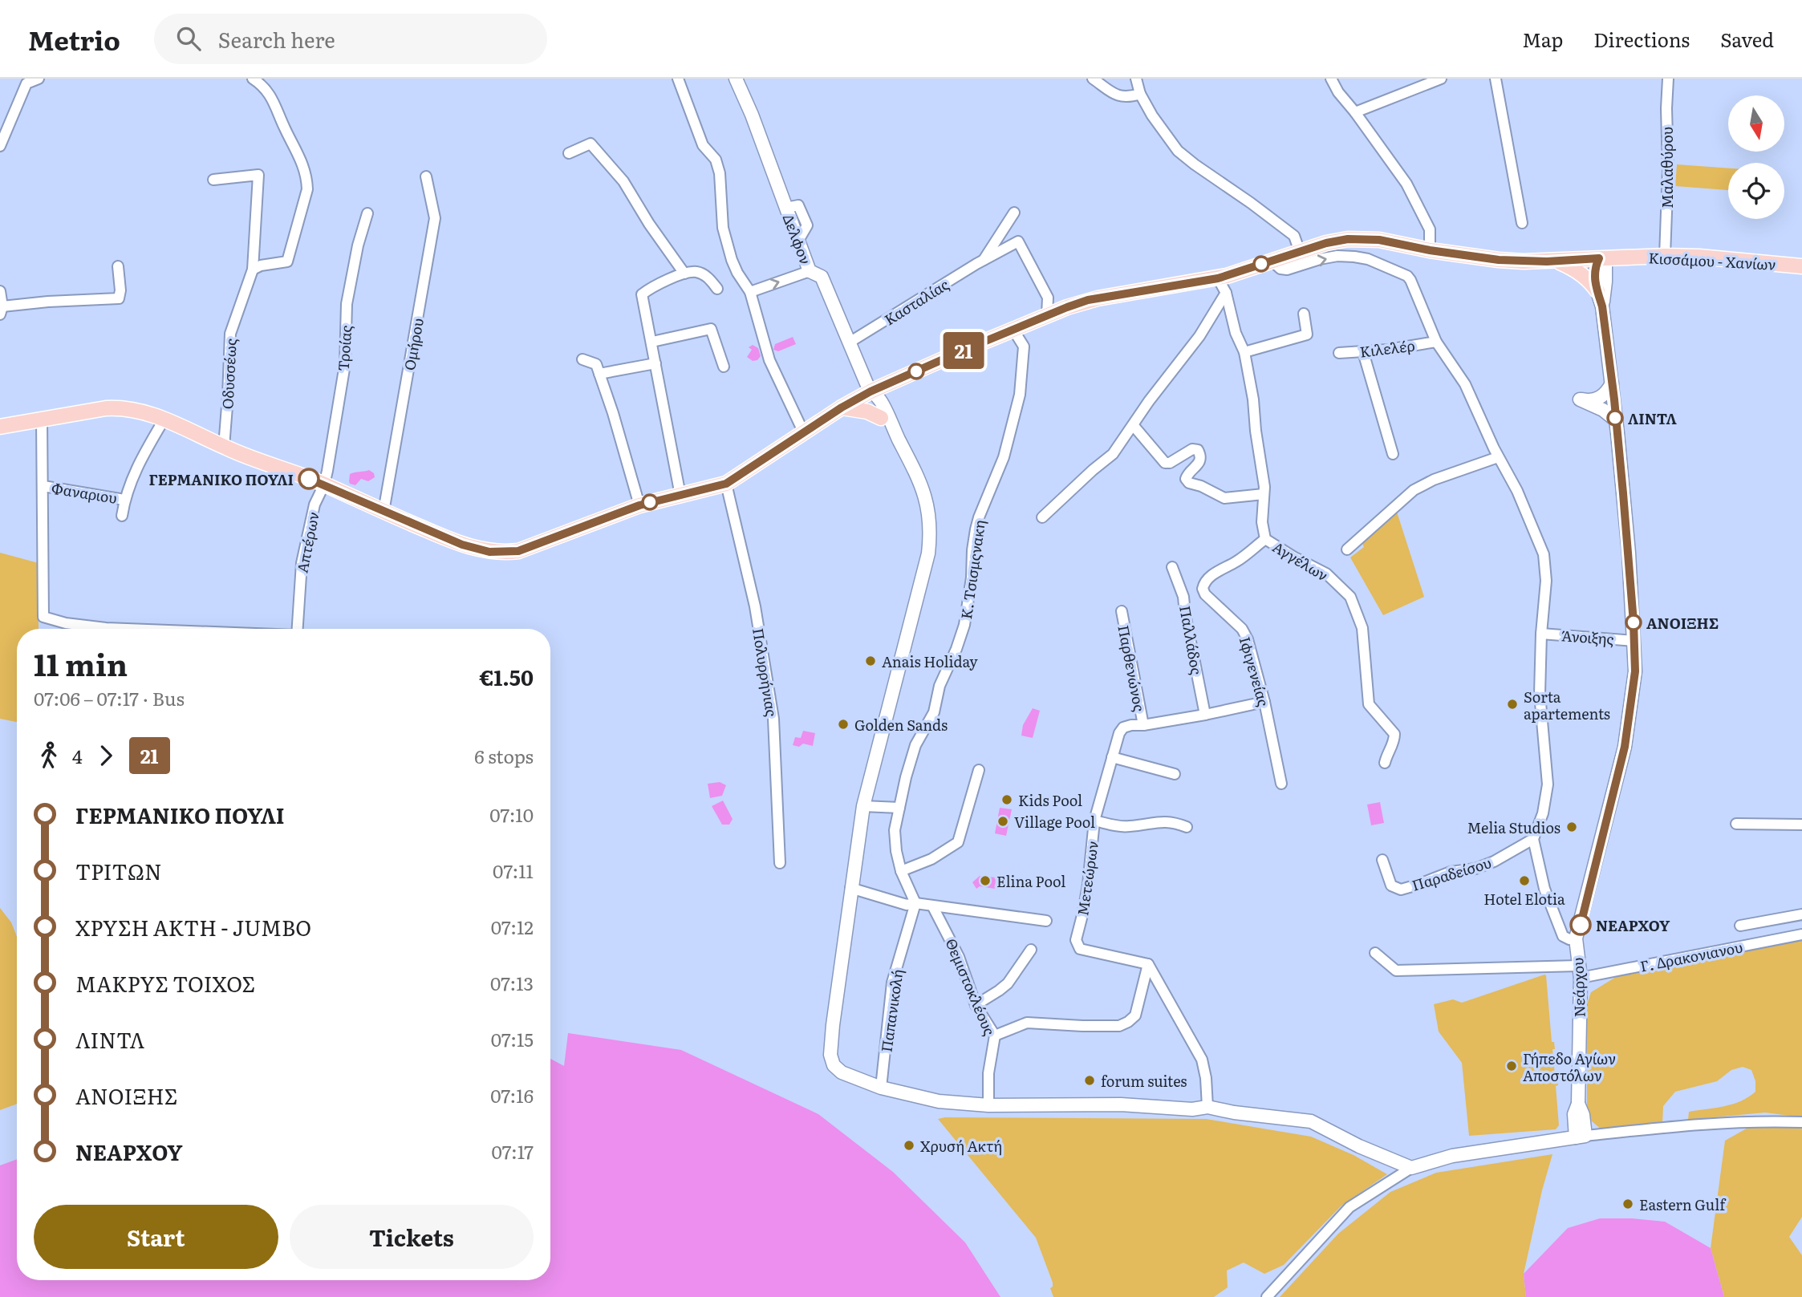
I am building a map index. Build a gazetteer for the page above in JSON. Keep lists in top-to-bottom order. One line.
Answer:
{"streets":{"main road":["Κισσάμου - Χανίων"],"street":["Μαλαθύρου","Δελφον","Κασταλίας","Ομήρου","Τροίας","Κιλελέρ","Οδυσσέως","Φαναριου","Απτέρων","Αγγέλων","Κ. Τσισμςνακη","Άνοιξης","Παλλάδος","Παρθενώνος","Ιφιγενείας","Πολυρρήνιας","Παραδείσου","Μετεώρων","Γ. Δρακονιανου","Θεμιστοκλέους","Νεάρχου","Παπανικολή"]},"crossings":[["Μαλαθύρου","Κισσάμου - Χανίων"],["Δελφον","Κισσάμου - Χανίων"],["Δελφον","Κασταλίας"],["Κισσάμου - Χανίων","Ομήρου"],["Κισσάμου - Χανίων","Τροίας"],["Κισσάμου - Χανίων","Οδυσσέως"],["Κισσάμου - Χανίων","Απτέρων"],["Κισσάμου - Χανίων","Αγγέλων"],["Κισσάμου - Χανίων","Κ. Τσισμςνακη"],["Κισσάμου - Χανίων","Πολυρρήνιας"],["Κισσάμου - Χανίων","Νεάρχου"],["Τροίας","Απτέρων"],["Αγγέλων","Ιφιγενείας"],["Κ. Τσισμςνακη","Παπανικολή"],["Άνοιξης","Νεάρχου"],["Παλλάδος","Μετεώρων"],["Παρθενώνος","Μετεώρων"],["Ιφιγενείας","Μετεώρων"],["Γ. Δρακονιανου","Νεάρχου"]],"places":["ΛΙΝΤΛ","ΓΕΡΜΑΝΙΚΟ ΠΟΥΛΙ","ΑΝΟΙΞΗΣ","Anais Holiday","Sorta apartements","Golden Sands","Kids Pool","Village Pool","Melia Studios","Elina Pool","Hotel Elotia","ΝΕΑΡΧΟΥ","Γήπεδο Αγίων Αποστόλων","forum suites","Χρυσή Ακτή","Eastern Gulf"],"lines":["bus line 21"],"north":"bottom","page":{"header":"Metrio","search":"Search here","nav":["Map","Directions","Saved"],"on_map":"21","heading":["11 min","07:06 – 07:17 · Bus","€1.50"],"legs":["4","21","6 stops"],"list":[{"name":"ΓΕΡΜΑΝΙΚΟ ΠΟΥΛΙ","value":"07:10"},{"name":"ΤΡΙΤΩΝ","value":"07:11"},{"name":"ΧΡΥΣΗ ΑΚΤΗ - JUMBO","value":"07:12"},{"name":"ΜΑΚΡΥΣ ΤΟΙΧΟΣ","value":"07:13"},{"name":"ΛΙΝΤΛ","value":"07:15"},{"name":"ΑΝΟΙΞΗΣ","value":"07:16"},{"name":"ΝΕΑΡΧΟΥ","value":"07:17"}],"buttons":["Start","Tickets"]}}
